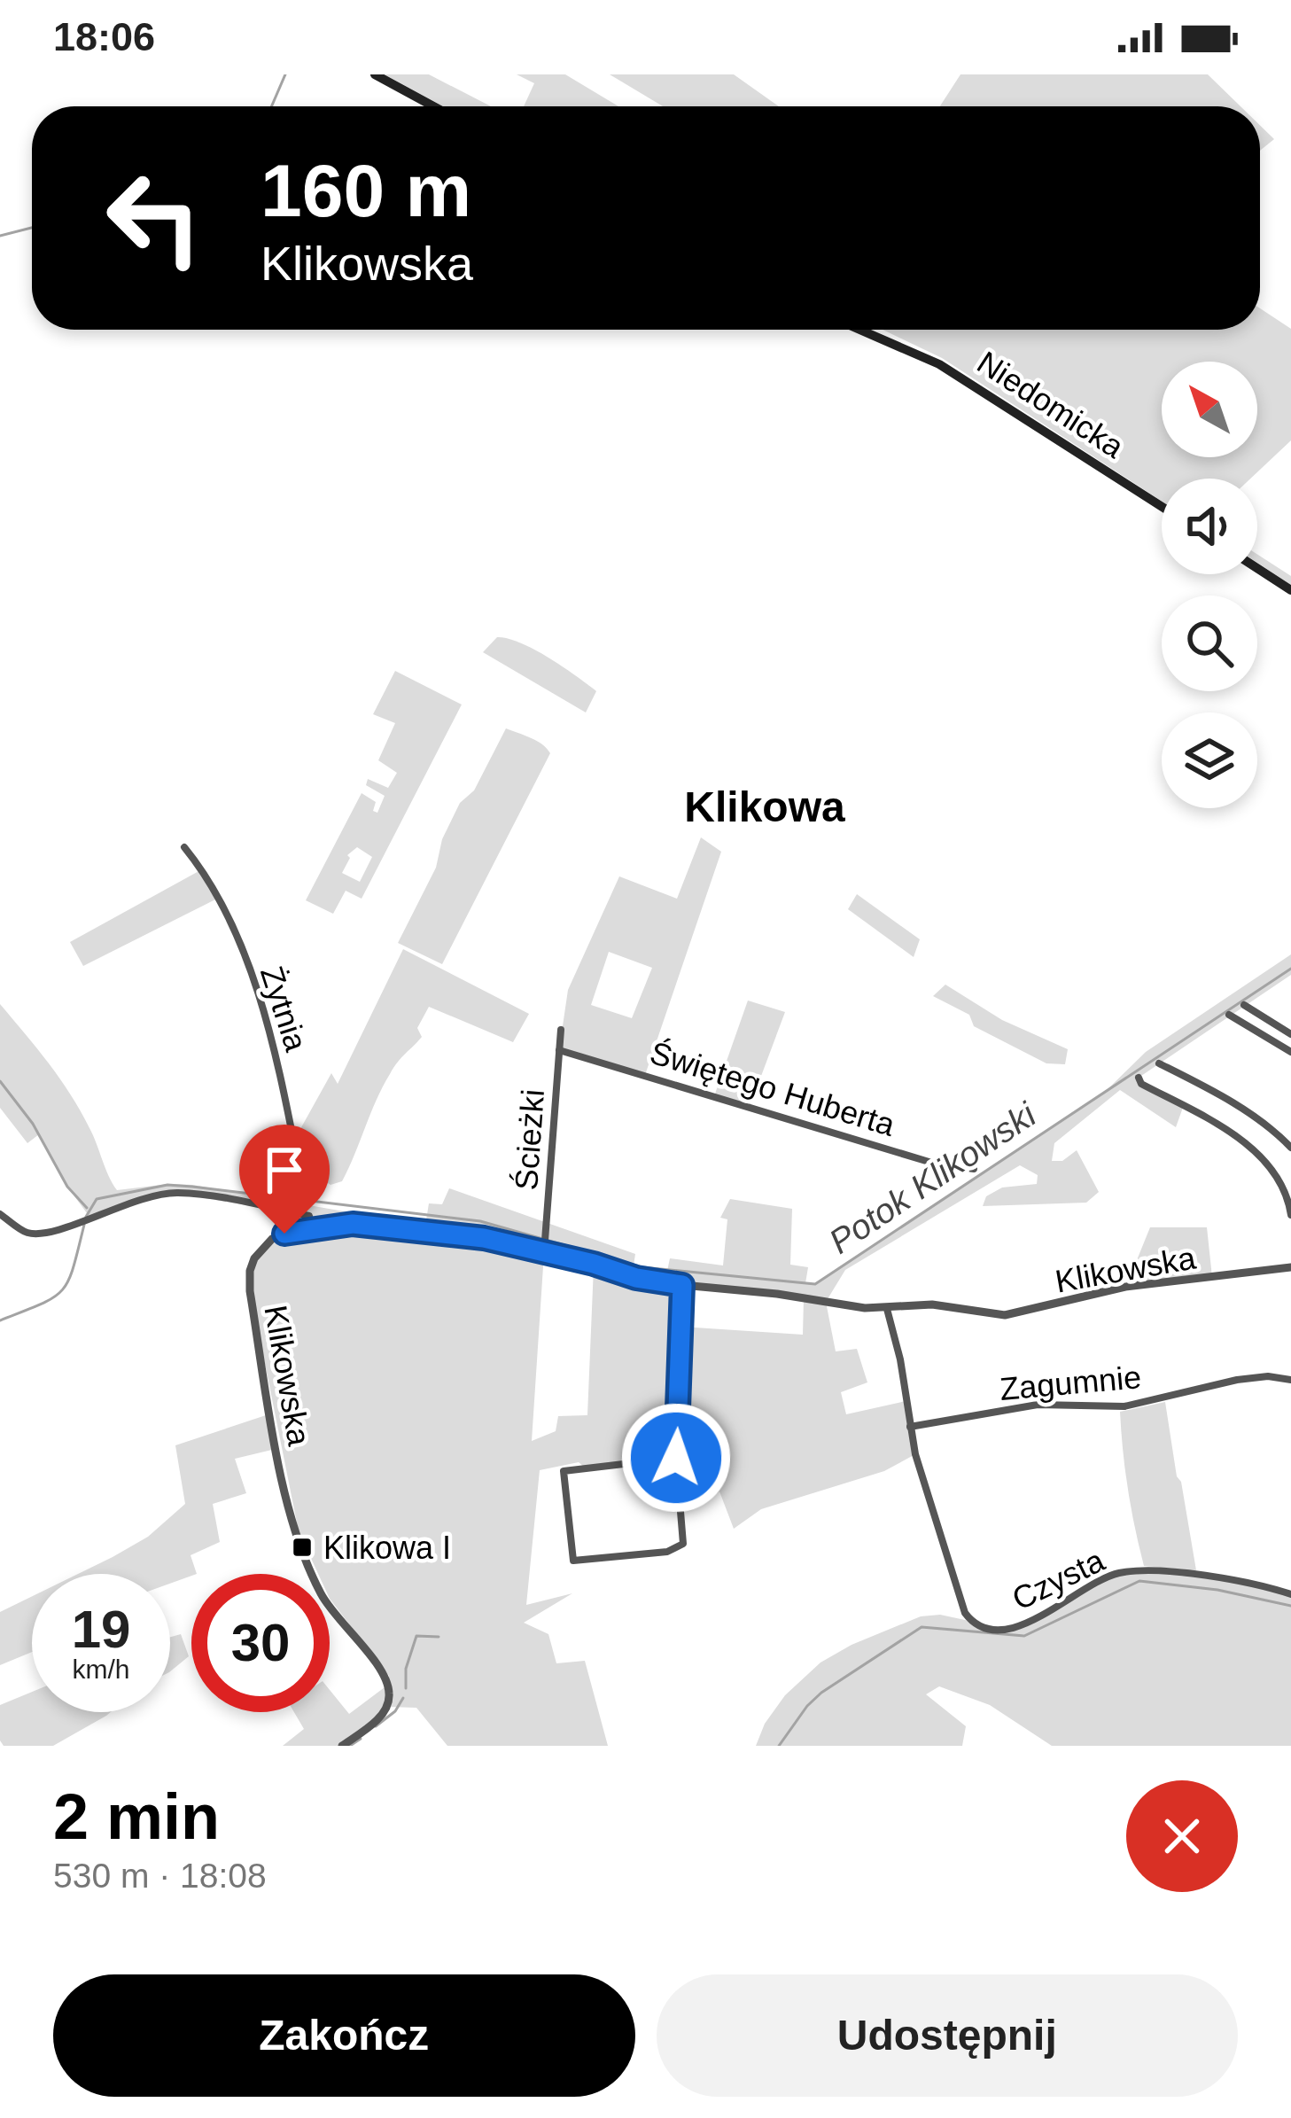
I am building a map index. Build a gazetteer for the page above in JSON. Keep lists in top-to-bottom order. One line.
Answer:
{"streets":{"main road":["Niedomicka"],"street":["Żytnia","Świętego Huberta","Ścieżki","Klikowska","Zagumnie","Czysta"]},"crossings":[["Świętego Huberta","Ścieżki"],["Ścieżki","Klikowska"],["Zagumnie","Czysta"]],"districts":["Klikowa"],"water":["Potok Klikowski"],"places":{"transit":["Klikowa I"]},"north":"top left","page":{"status":"18:06","turn":["160 m","Klikowska"],"speed":"19 km/h","limit":"30","heading":["2 min","530 m · 18:08"],"buttons":["Zakończ","Udostępnij"]}}
